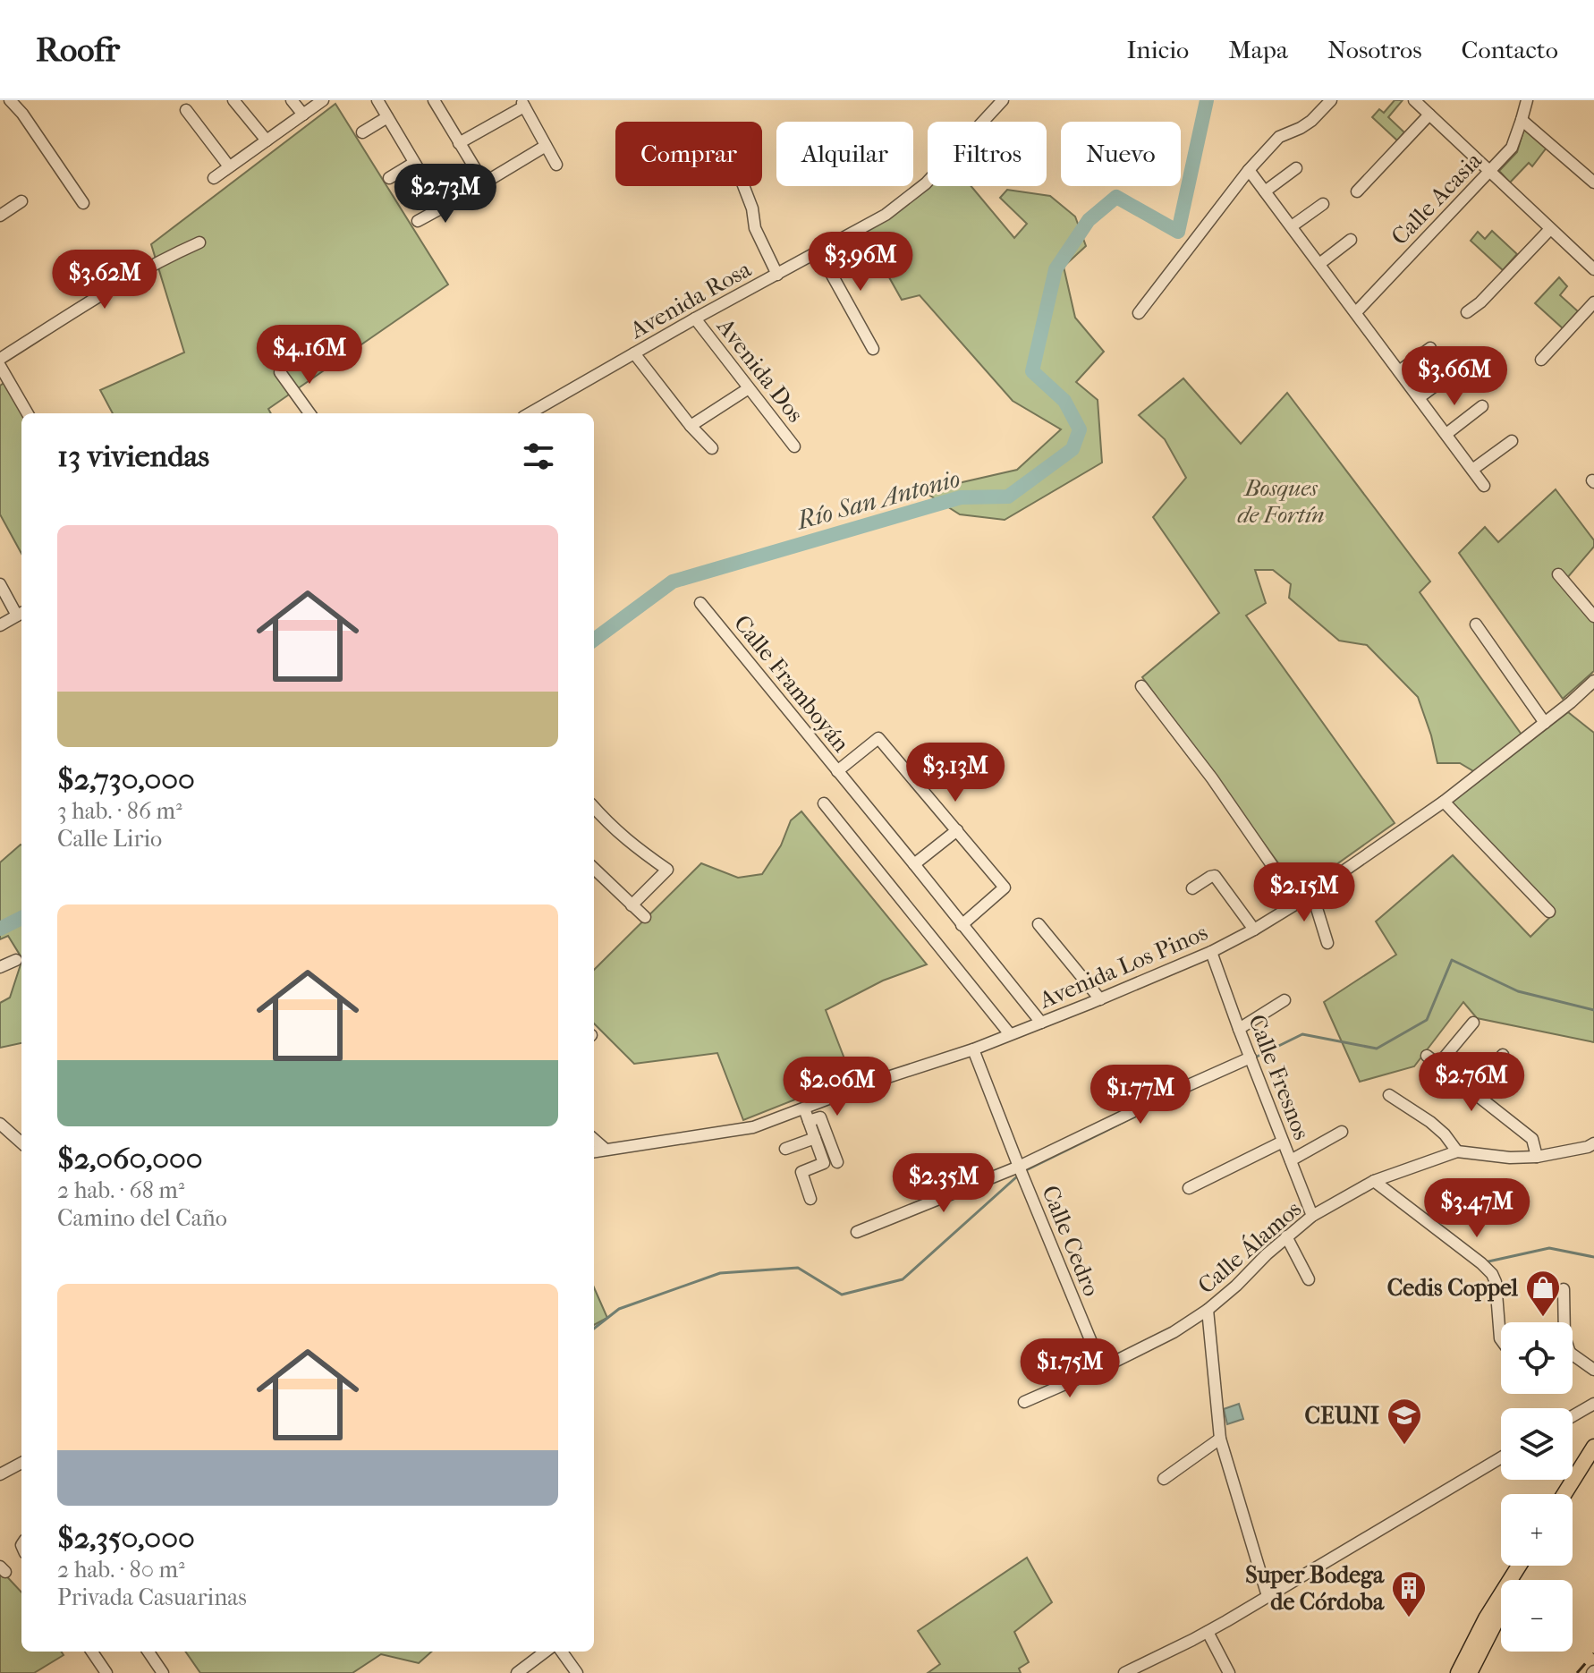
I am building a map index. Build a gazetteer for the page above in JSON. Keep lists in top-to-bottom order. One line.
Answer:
{"streets":{"street":["Calle Acasia","Avenida Rosa","Avenida Dos","Calle Framboyán","Avenida Los Pinos","Calle Fresnos","Calle Cedro","Calle Álamos"]},"crossings":[["Avenida Rosa","Avenida Dos"],["Calle Framboyán","Avenida Los Pinos"],["Avenida Los Pinos","Calle Fresnos"],["Avenida Los Pinos","Calle Cedro"],["Calle Fresnos","Calle Álamos"],["Calle Cedro","Calle Álamos"]],"water":["Río San Antonio"],"parks":["Bosques de Fortín"],"places":{"shop":["Cedis Coppel"],"school or university":["CEUNI"],"building":["Super Bodega de Córdoba"]},"page":{"header":"Roofr","nav":["Inicio","Mapa","Nosotros","Contacto"],"chip":["Comprar","Alquilar","Filtros","Nuevo"],"price":["$2.73M","$3.96M","$3.62M","$4.16M","$3.66M","$3.13M","$2.15M","$2.76M","$2.06M","$1.77M","$2.35M","$3.47M","$1.75M"],"heading":"13 viviendas","list":[{"name":"$2,730,000","note":"3 hab. · 86 m² · Calle Lirio"},{"name":"$2,060,000","note":"2 hab. · 68 m² · Camino del Caño"},{"name":"$2,350,000","note":"2 hab. · 80 m² · Privada Casuarinas"}],"map_buttons":["+","−"]}}
